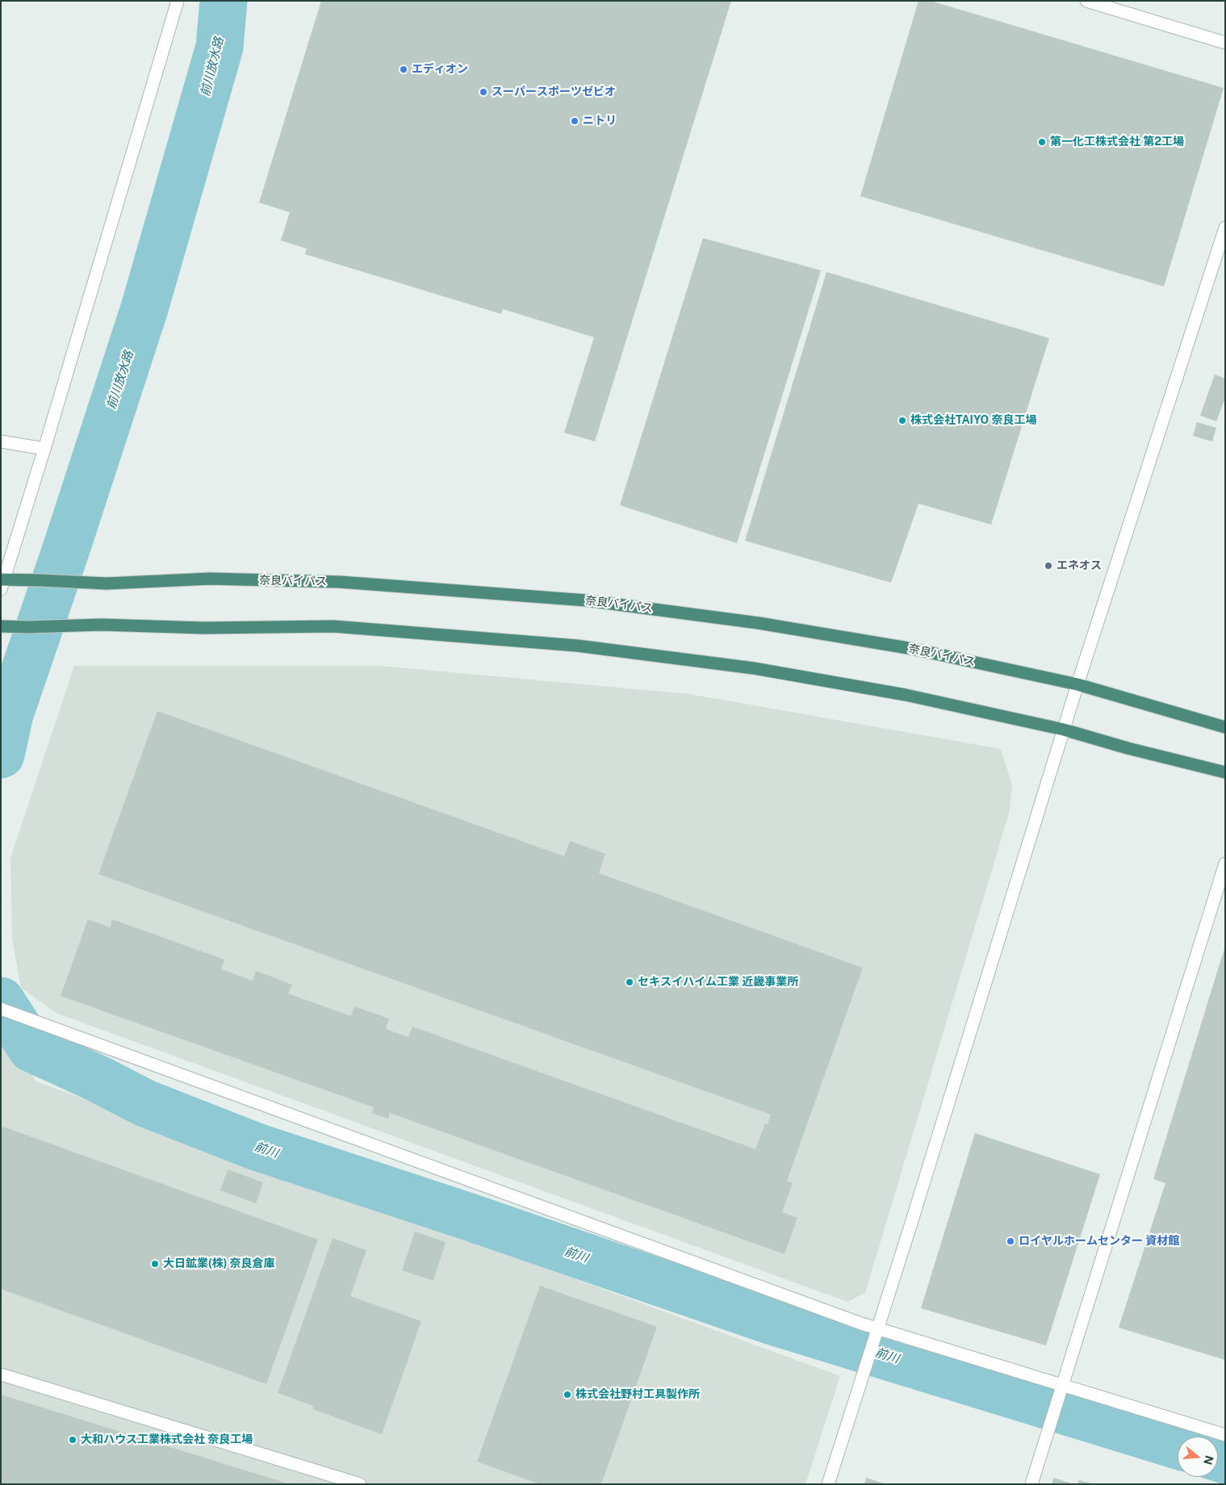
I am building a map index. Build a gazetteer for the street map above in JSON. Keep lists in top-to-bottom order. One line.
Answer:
{"streets":{"highway":["奈良バイパス"]},"water":["前川放水路","前川"],"places":["エディオン","スーパースポーツゼビオ","ニトリ","第一化工株式会社 第2工場","株式会社TAIYO 奈良工場","エネオス","セキスイハイム工業 近畿事業所","ロイヤルホームセンター 資材館","大日鉱業(株) 奈良倉庫","株式会社野村工具製作所","大和ハウス工業株式会社 奈良工場"],"north":"right"}
